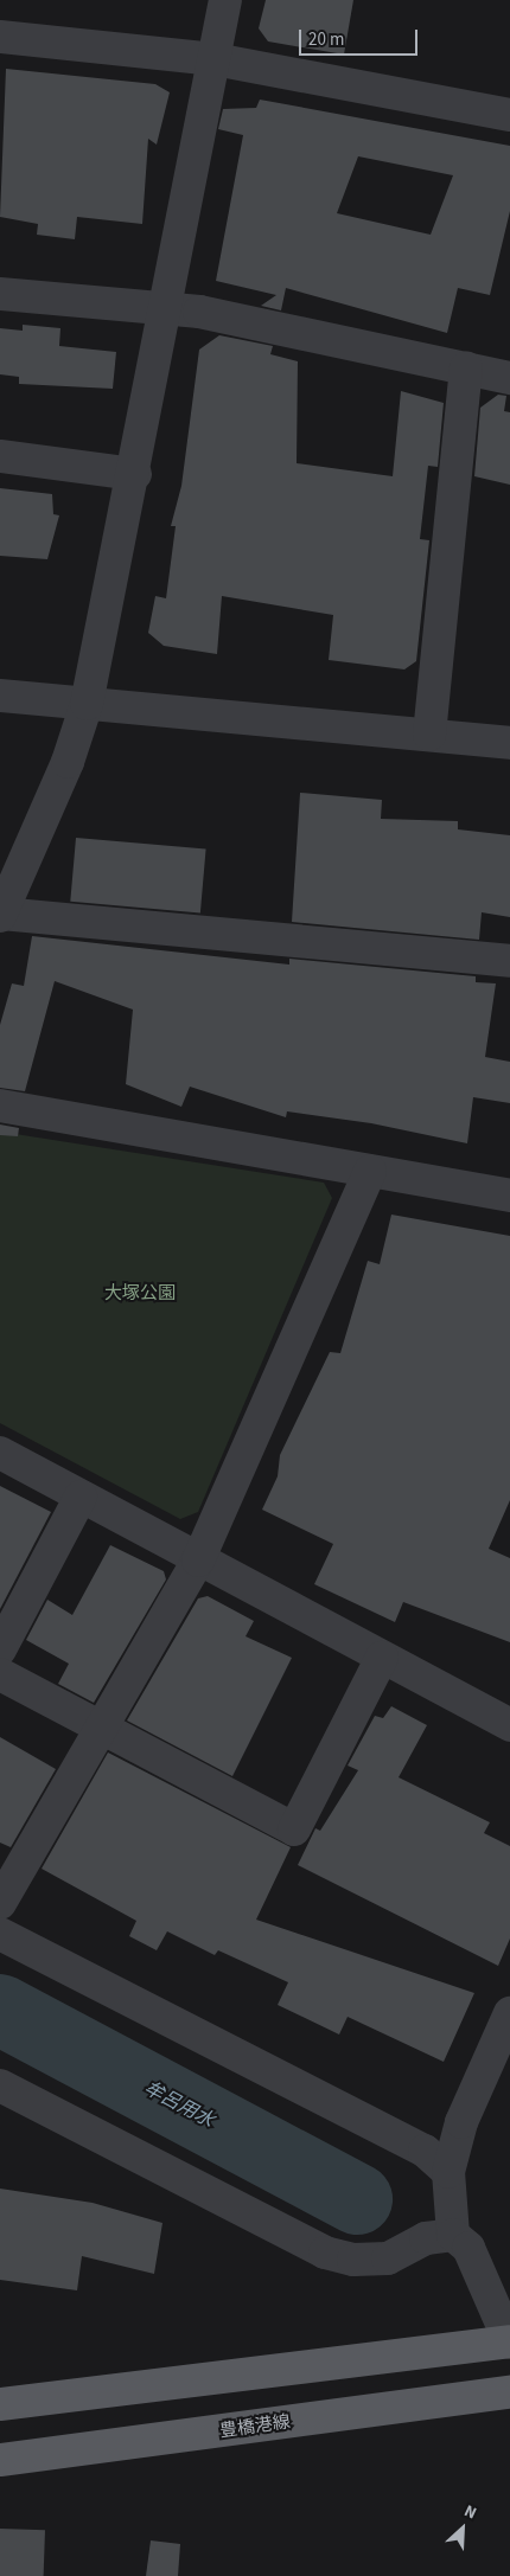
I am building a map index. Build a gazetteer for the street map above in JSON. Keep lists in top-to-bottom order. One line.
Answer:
{"streets":{"main road":["豊橋港線"]},"water":["牟呂用水"],"parks":["大塚公園"],"scale_bar":"20 m","north":"top right"}
